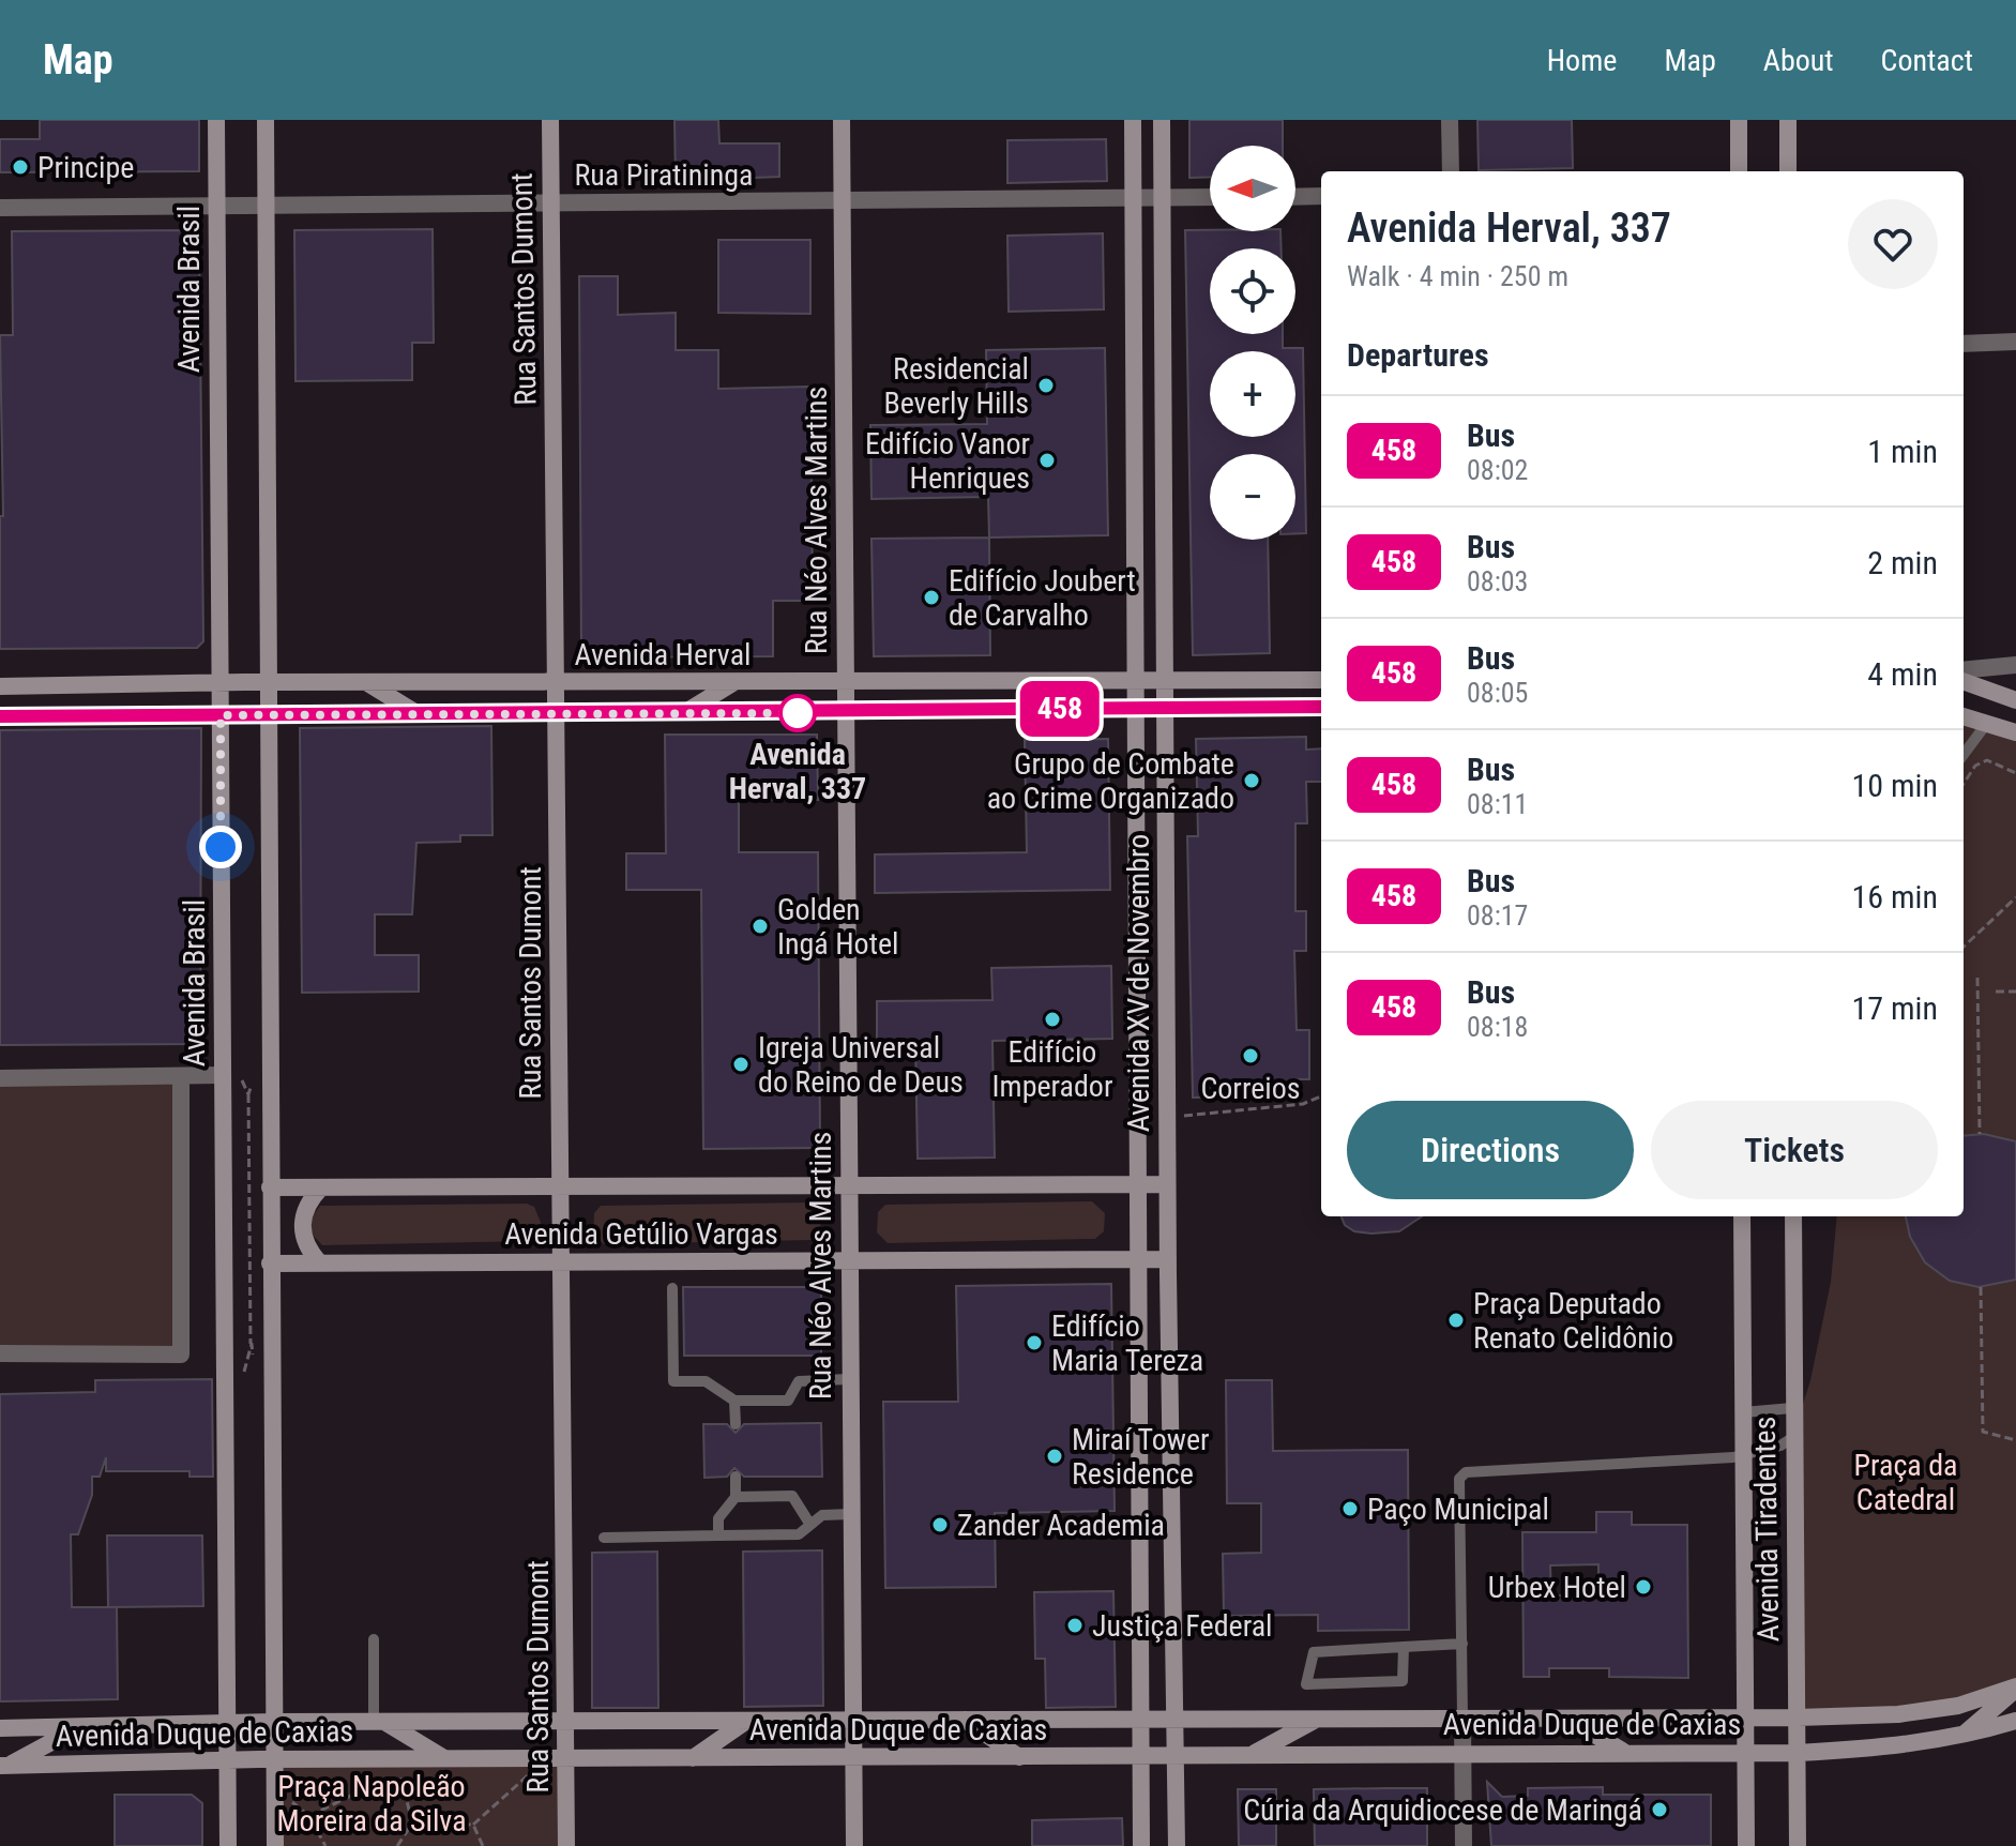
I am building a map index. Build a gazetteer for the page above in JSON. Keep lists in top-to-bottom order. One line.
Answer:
{"streets":{"main road":["Avenida Brasil","Rua Santos Dumont","Rua Néo Alves Martins","Avenida Herval","Avenida XV de Novembro","Avenida Getúlio Vargas","Avenida Tiradentes","Avenida Duque de Caxias"],"street":["Rua Piratininga"]},"crossings":[["Rua Piratininga","Avenida Brasil"],["Rua Piratininga","Rua Santos Dumont"],["Rua Piratininga","Rua Néo Alves Martins"],["Rua Piratininga","Avenida XV de Novembro"],["Avenida Brasil","Avenida Herval"],["Avenida Brasil","Avenida Duque de Caxias"],["Rua Santos Dumont","Avenida Herval"],["Rua Santos Dumont","Avenida Getúlio Vargas"],["Rua Santos Dumont","Avenida Duque de Caxias"],["Rua Néo Alves Martins","Avenida Herval"],["Rua Néo Alves Martins","Avenida Getúlio Vargas"],["Rua Néo Alves Martins","Avenida Duque de Caxias"],["Avenida Herval","Avenida XV de Novembro"],["Avenida XV de Novembro","Avenida Getúlio Vargas"],["Avenida XV de Novembro","Avenida Duque de Caxias"],["Avenida Tiradentes","Avenida Duque de Caxias"]],"parks":["Praça da Catedral","Praça Napoleão Moreira da Silva"],"places":["Principe","Residencial Beverly Hills","Edifício Vanor Henriques","Edifício Joubert de Carvalho","Avenida Herval, 337","Grupo de Combate ao Crime Organizado","Golden Ingá Hotel","Edifício Imperador","Correios","Igreja Universal do Reino de Deus","Praça Deputado Renato Celidônio","Edifício Maria Tereza","Miraí Tower Residence","Paço Municipal","Zander Academia","Urbex Hotel","Justiça Federal","Cúria da Arquidiocese de Maringá"],"lines":["bus line 458"],"north":"left","page":{"header":"Map","nav":["Home","Map","About","Contact"],"on_map":"458","map_buttons":["+","−"],"heading":[["Avenida Herval, 337","Walk · 4 min · 250 m"],"Departures"],"list":[{"mark":"458","name":"Bus","note":"08:02","value":"1 min"},{"mark":"458","name":"Bus","note":"08:03","value":"2 min"},{"mark":"458","name":"Bus","note":"08:05","value":"4 min"},{"mark":"458","name":"Bus","note":"08:11","value":"10 min"},{"mark":"458","name":"Bus","note":"08:17","value":"16 min"},{"mark":"458","name":"Bus","note":"08:18","value":"17 min"}],"buttons":["Directions","Tickets"]}}
